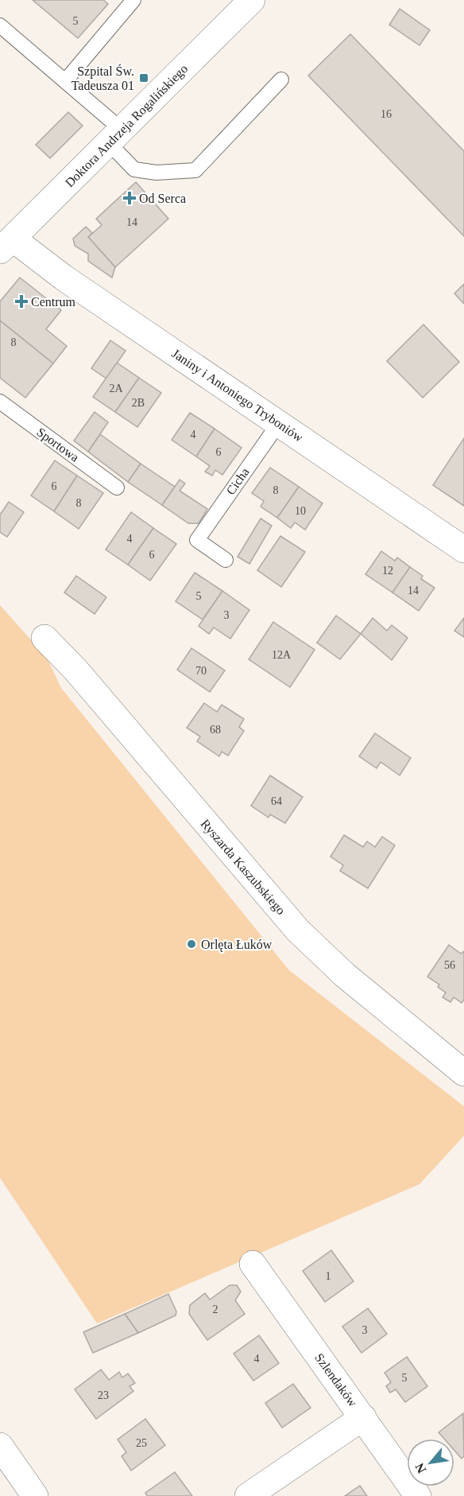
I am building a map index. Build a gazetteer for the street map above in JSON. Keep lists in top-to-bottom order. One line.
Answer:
{"streets":{"street":["Doktora Andrzeja Rogalińskiego","Janiny i Antoniego Tryboniów","Ryszarda Kaszubskiego","Szlendaków"],"lane":["Sportowa","Cicha"]},"crossings":[["Doktora Andrzeja Rogalińskiego","Janiny i Antoniego Tryboniów"],["Janiny i Antoniego Tryboniów","Cicha"]],"places":{"transit":["Szpital Św. Tadeusza 01"],"health":["Od Serca","Centrum"],"other":["Orlęta Łuków"]},"house_numbers":["5","16","14","8","2A","2B","4","6","6","8","8","10","4","6","12","14","5","3","12A","70","68","64","56","1","2","3","4","5","23","25"],"north":"bottom left"}
